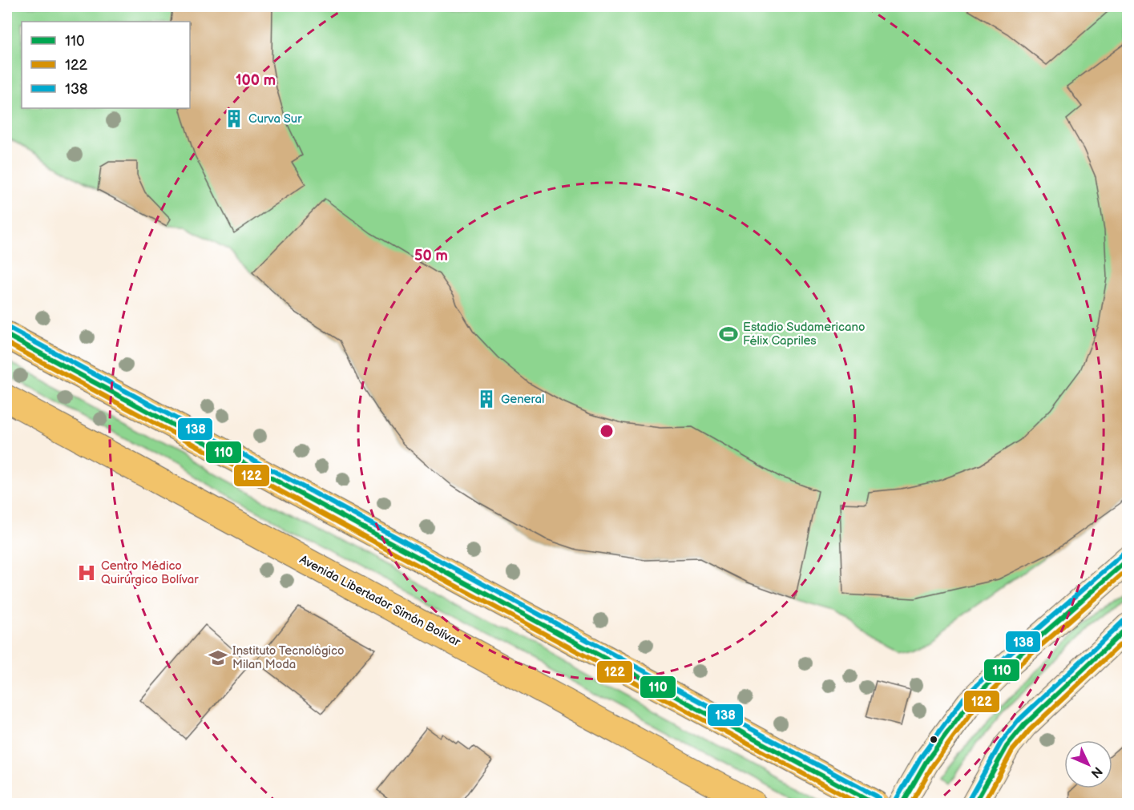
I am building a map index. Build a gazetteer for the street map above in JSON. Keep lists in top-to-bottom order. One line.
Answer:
{"streets":{"main road":["Avenida Libertador Simón Bolívar"]},"places":{"building":["Curva Sur","General"],"sports":["Estadio Sudamericano Félix Capriles"],"hospital":["Centro Médico Quirúrgico Bolívar"],"school or university":["Instituto Tecnológico Milan Moda"]},"lines":["transit line 138","transit line 110","transit line 122"],"legend":["110","122","138"],"north":"bottom right","rings":["100 m","50 m"]}
